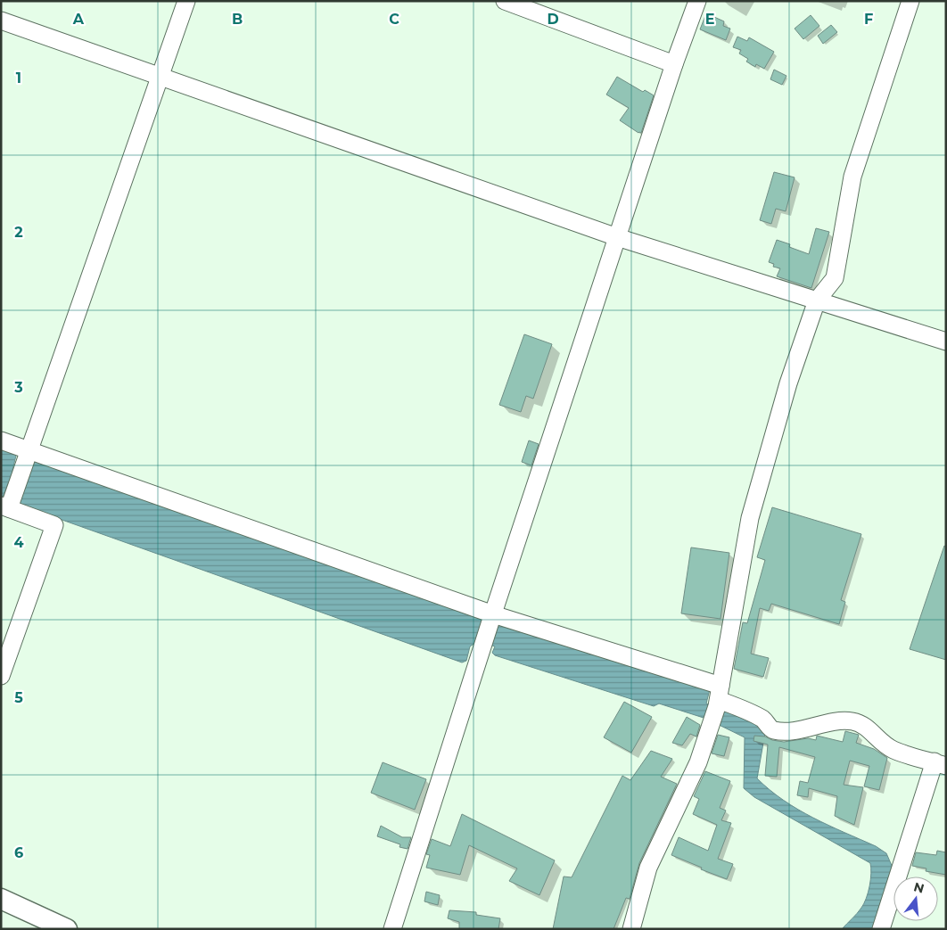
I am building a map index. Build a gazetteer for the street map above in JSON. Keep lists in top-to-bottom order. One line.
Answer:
{"north":"top","grid":{"columns":["A","B","C","D","E","F"],"rows":["1","2","3","4","5","6"]}}
